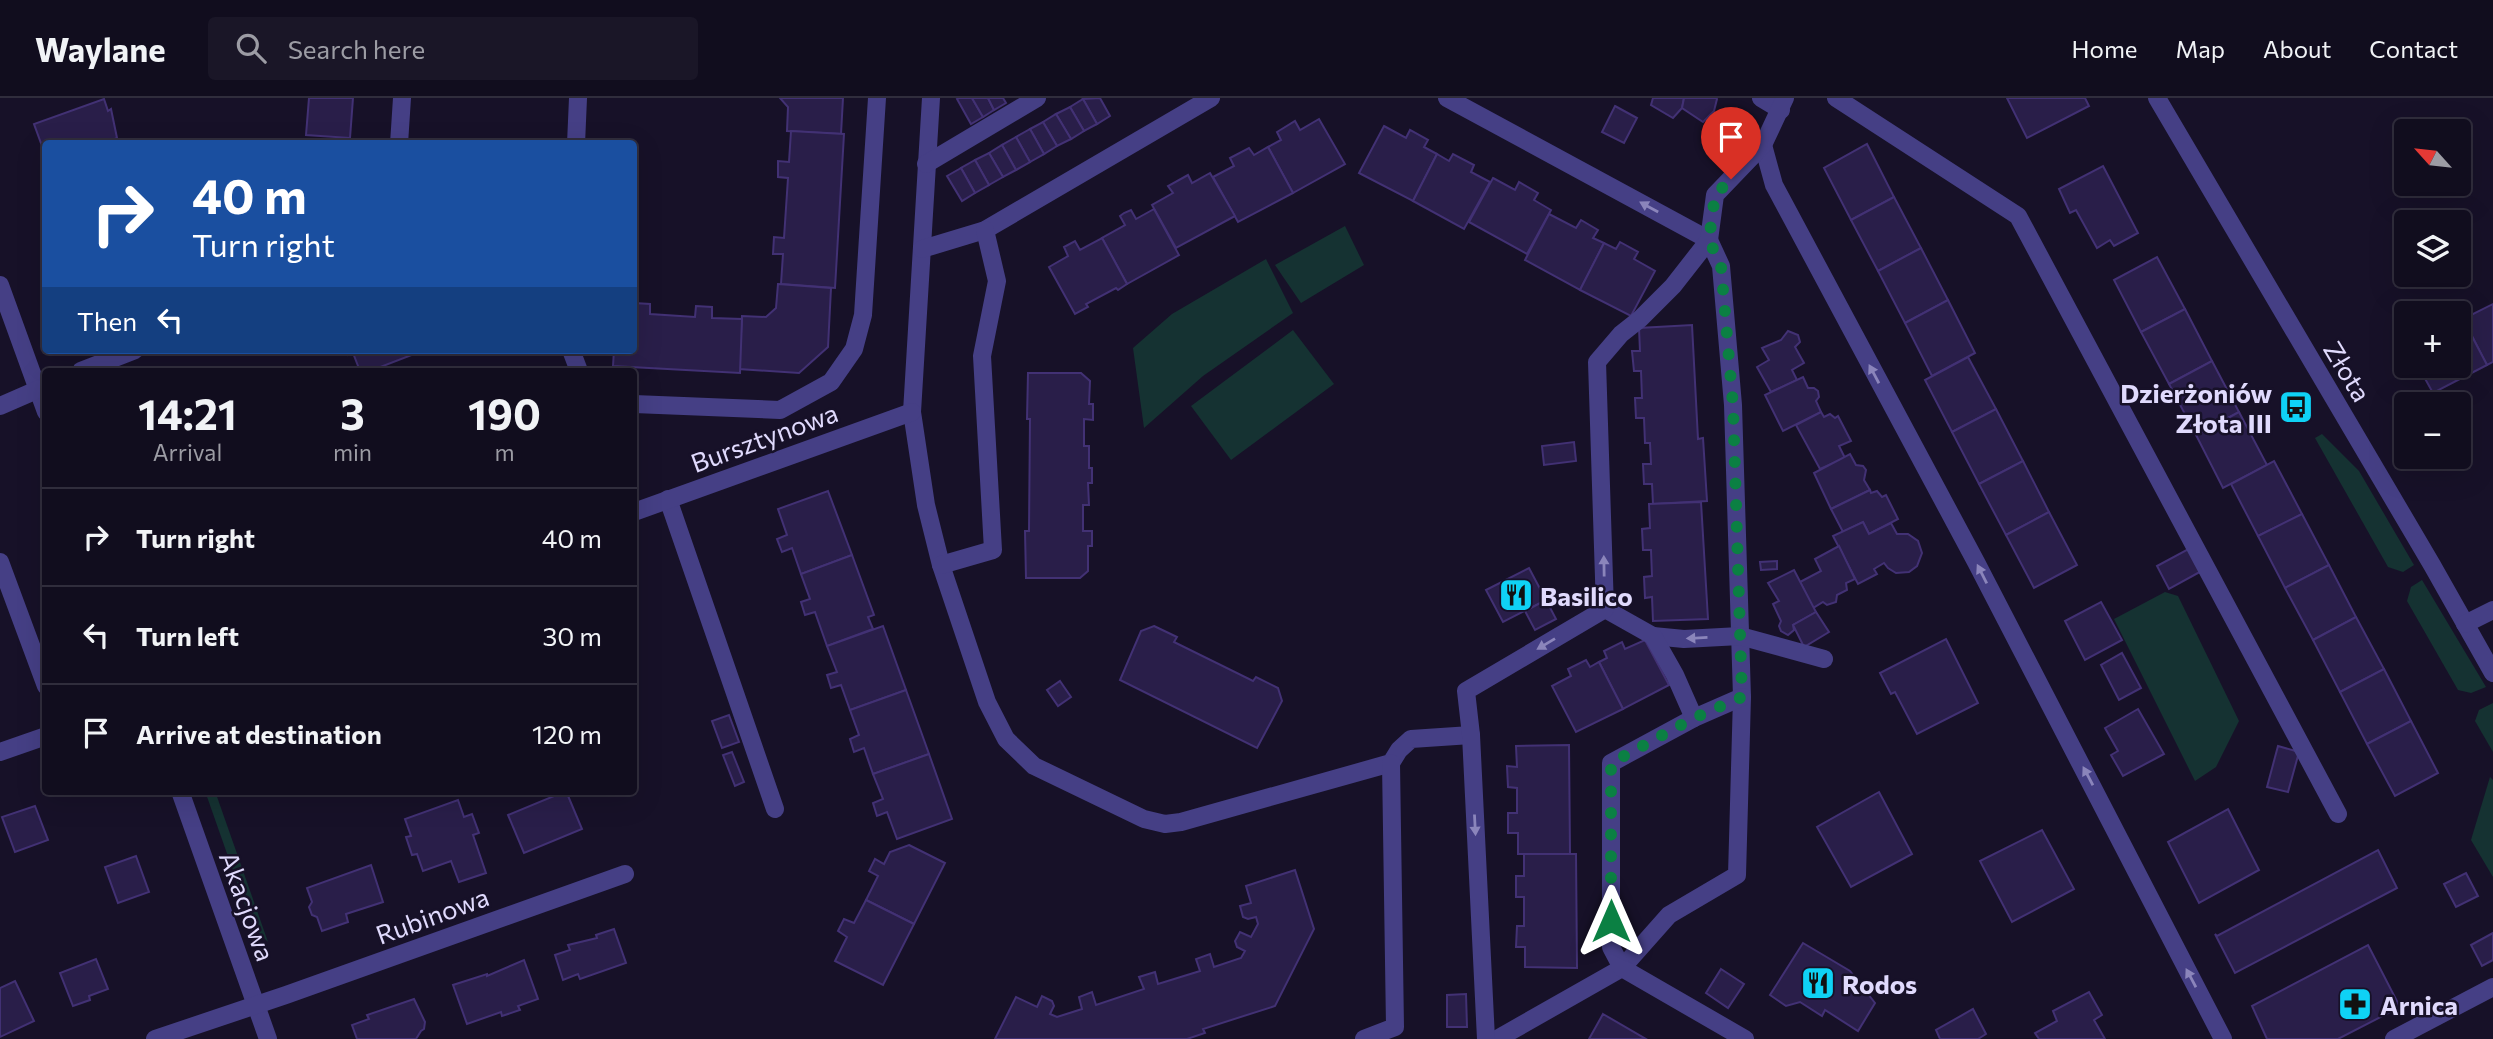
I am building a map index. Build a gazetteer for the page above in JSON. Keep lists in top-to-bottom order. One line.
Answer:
{"streets":{"street":["Złota","Bursztynowa","Akacjowa","Rubinowa"]},"crossings":[["Akacjowa","Rubinowa"]],"places":{"bus stop":["Dzierżoniów Złota III"],"restaurant":["Basilico","Rodos"],"pharmacy":["Arnica"]},"north":"top left","page":{"header":"Waylane","search":"Search here","nav":["Home","Map","About","Contact"],"map_buttons":["+","−"],"turn":["40 m","Turn right"],"then":"Then","eta":["14:21","Arrival","3","min","190","m"],"list":[{"name":"Turn right","value":"40 m"},{"name":"Turn left","value":"30 m"},{"name":"Arrive at destination","value":"120 m"}]}}
